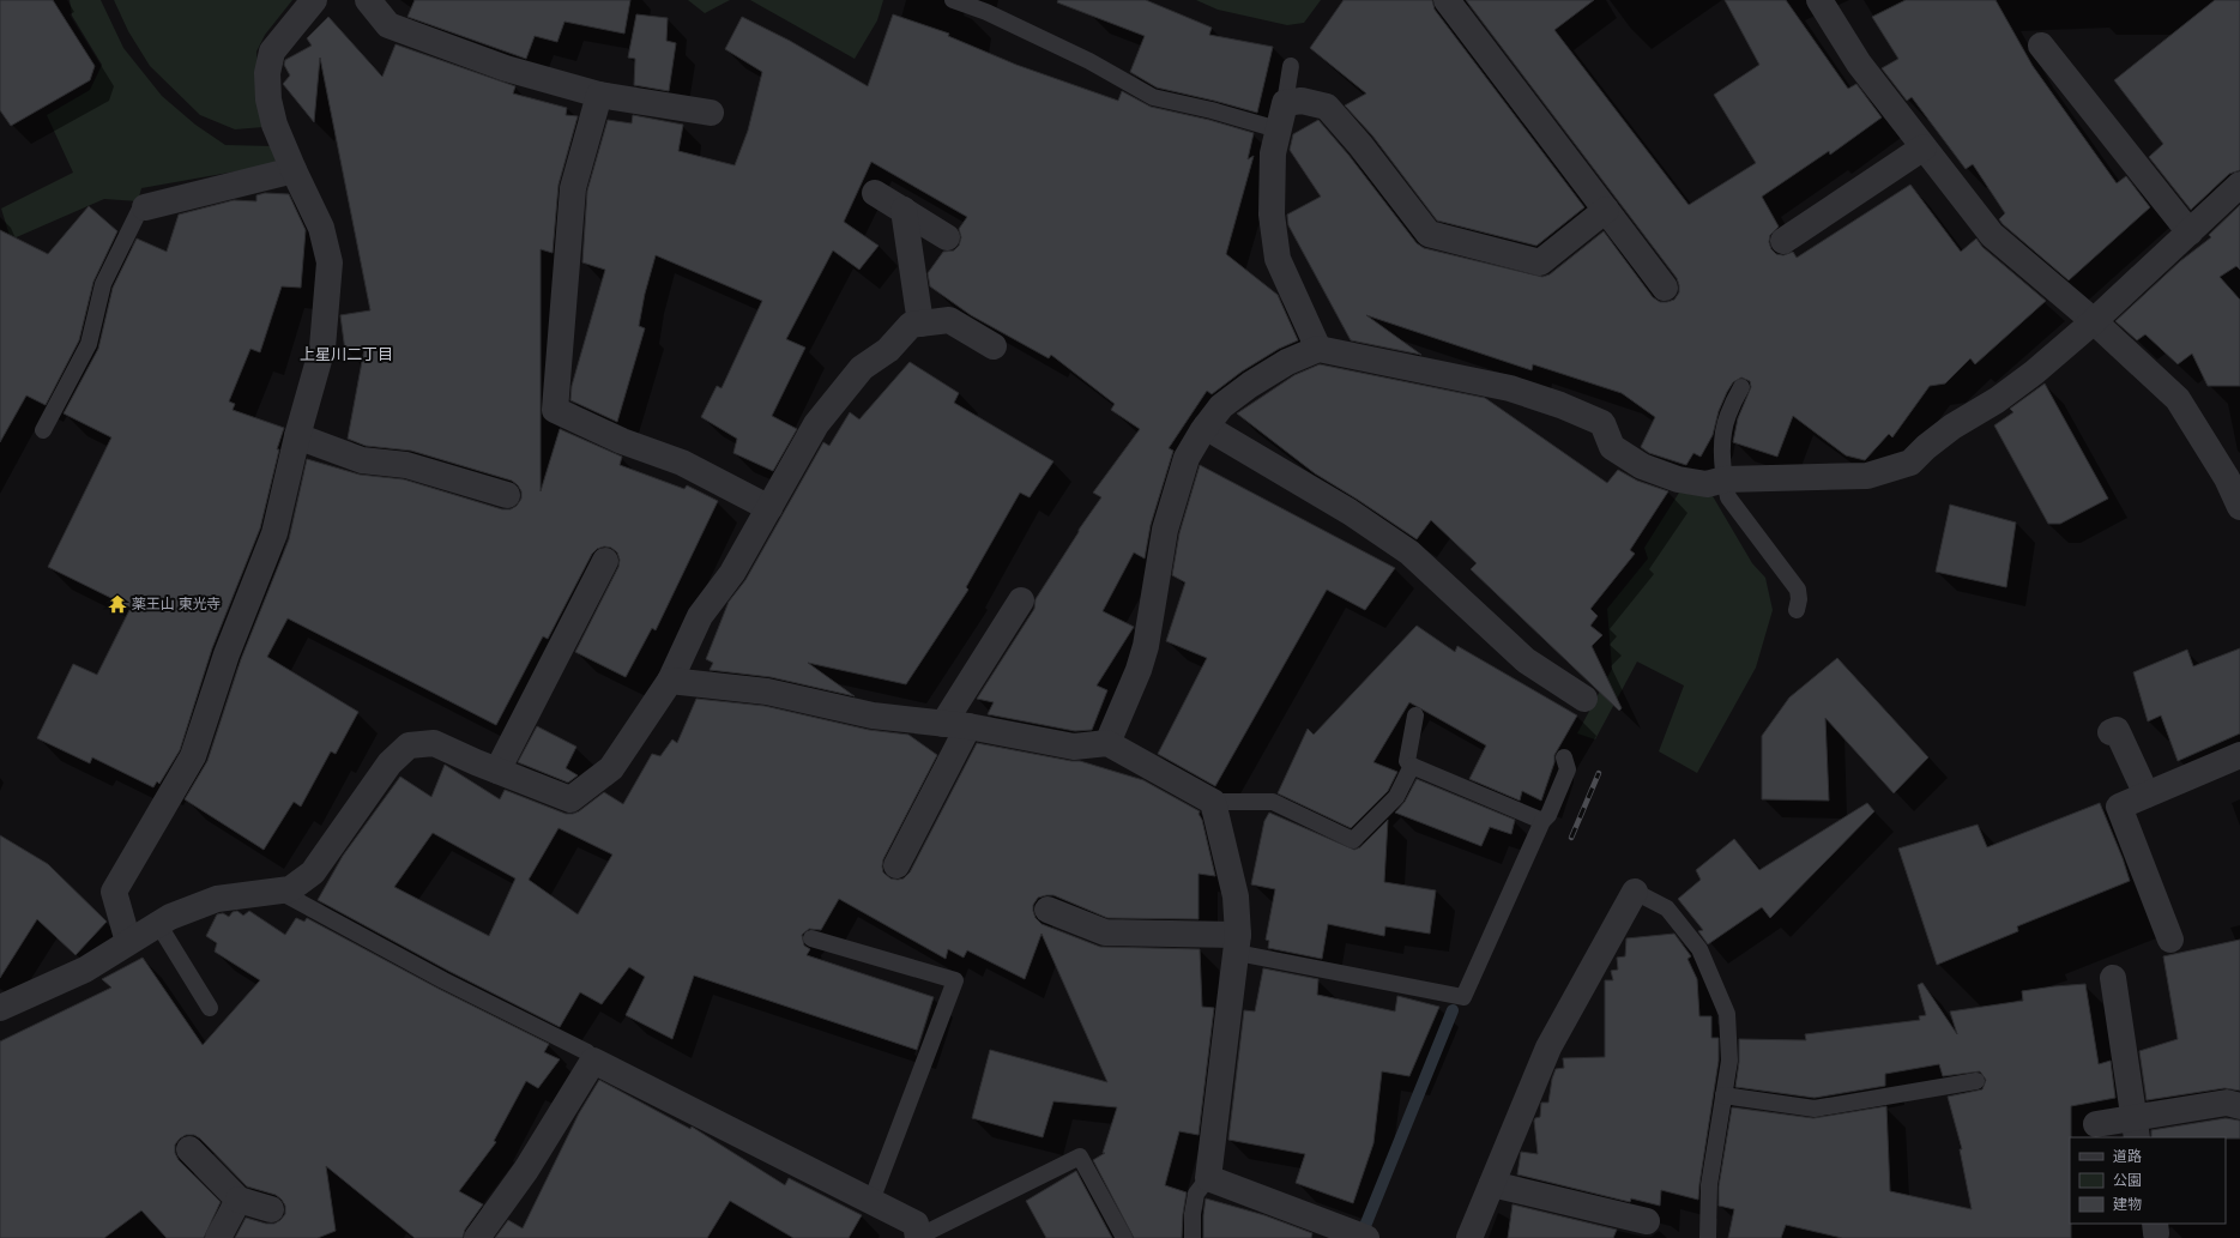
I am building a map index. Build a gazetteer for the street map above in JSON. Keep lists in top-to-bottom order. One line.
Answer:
{"districts":["上星川二丁目"],"places":{"temple":["薬王山 東光寺"]},"legend":["道路","公園","建物"]}
